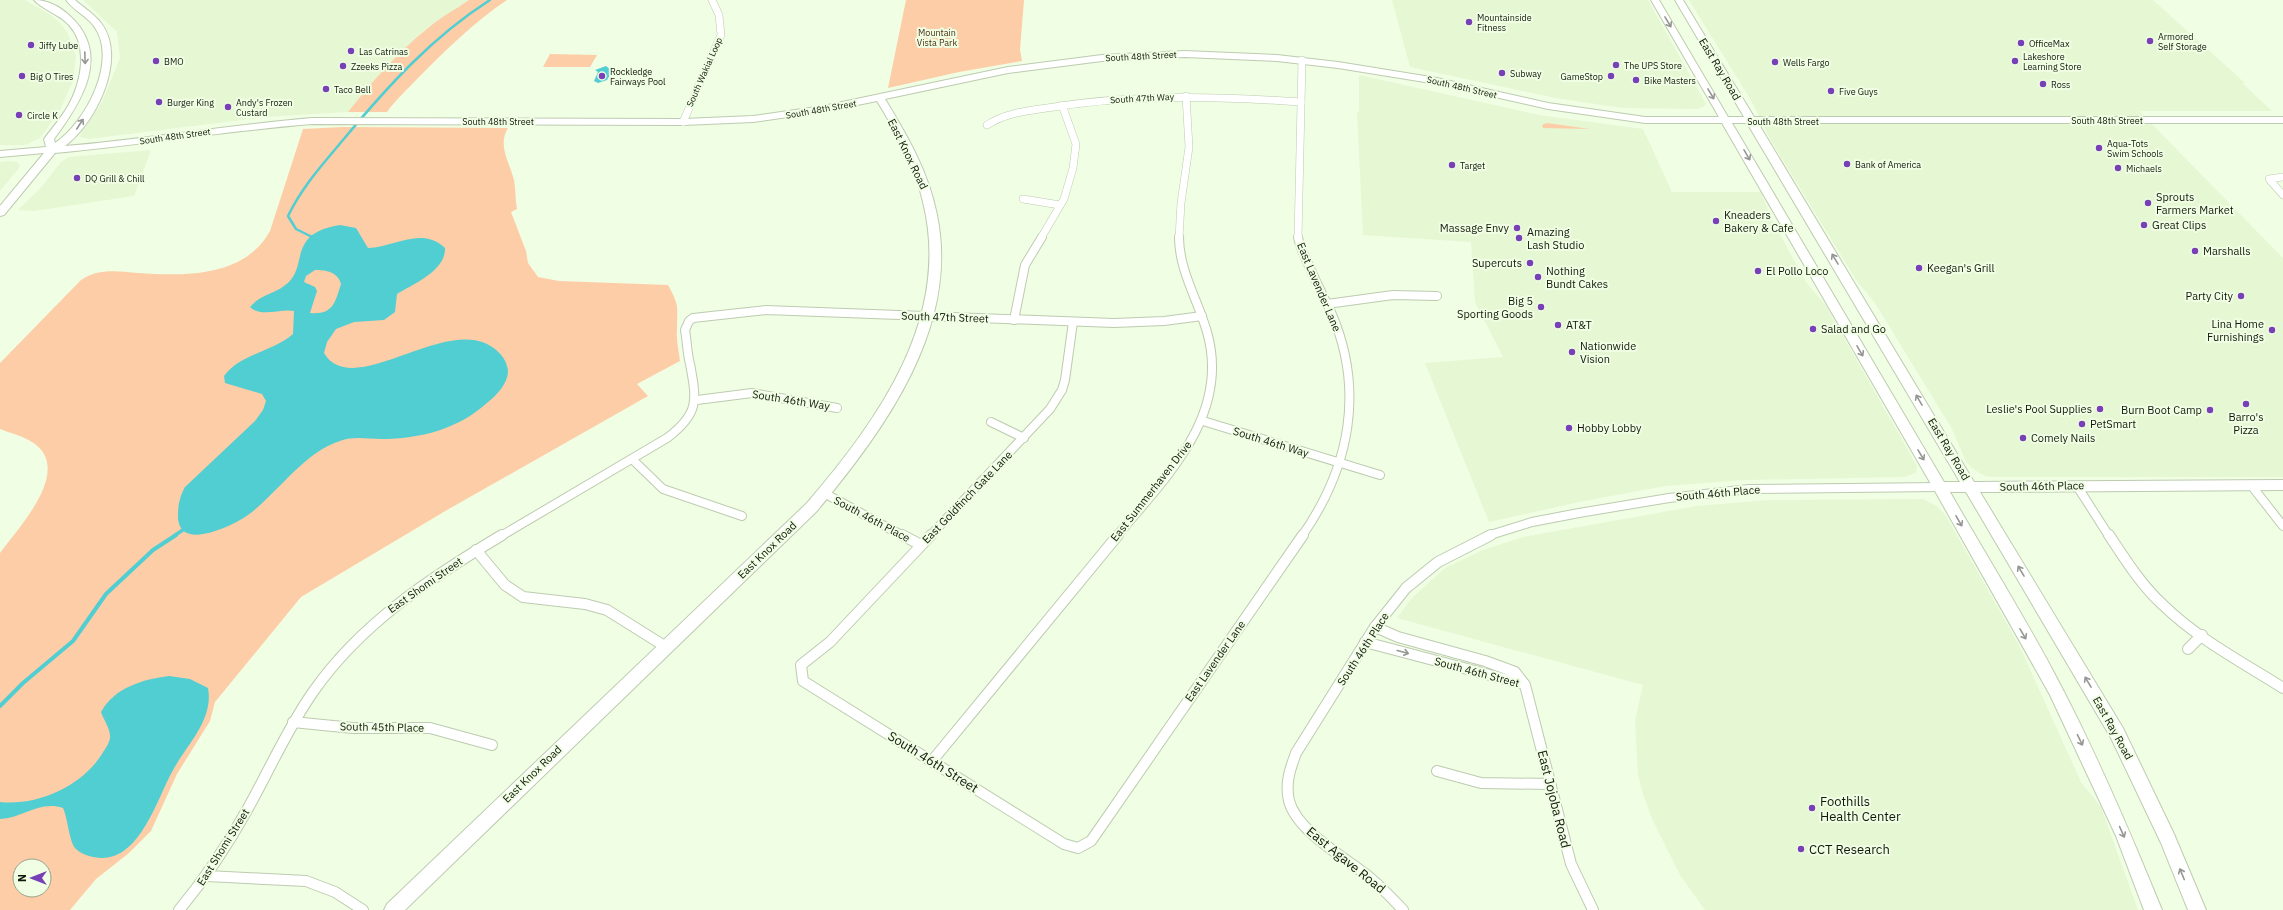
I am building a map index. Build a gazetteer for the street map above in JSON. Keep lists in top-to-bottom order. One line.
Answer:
{"streets":{"main road":["South 48th Street","East Ray Road","East Knox Road","South 46th Place"],"street":["South Wakial Loop","South 47th Way","East Lavender Lane","South 47th Street","South 46th Way","East Summerhaven Drive","East Goldfinch Gate Lane","East Shomi Street","South 46th Street","South 45th Place","East Jojoba Road","East Agave Road"]},"crossings":[["South 48th Street","East Ray Road"],["South 48th Street","South Wakial Loop"],["South 48th Street","East Knox Road"],["South 48th Street","East Lavender Lane"],["East Ray Road","South 46th Place"],["South 47th Way","East Lavender Lane"],["South 47th Way","East Summerhaven Drive"],["East Knox Road","South 47th Street"],["East Knox Road","South 46th Place"],["East Lavender Lane","South 46th Way"],["East Lavender Lane","South 46th Street"],["South 47th Street","South 46th Way"],["South 47th Street","East Summerhaven Drive"],["South 47th Street","East Goldfinch Gate Lane"],["South 47th Street","East Shomi Street"],["South 46th Way","East Summerhaven Drive"],["South 46th Way","East Shomi Street"],["South 46th Place","East Goldfinch Gate Lane"],["South 46th Place","South 46th Street"],["South 46th Place","East Agave Road"],["East Summerhaven Drive","South 46th Street"],["East Goldfinch Gate Lane","South 46th Street"],["East Shomi Street","South 45th Place"],["South 46th Street","East Jojoba Road"]],"parks":["Mountain Vista Park"],"places":["Mountainside Fitness","Armored Self Storage","OfficeMax","Jiffy Lube","Las Catrinas","BMO","Lakeshore Learning Store","Wells Fargo","The UPS Store","Zzeeks Pizza","Subway","Big O Tires","Rockledge Fairways Pool","GameStop","Bike Masters","Ross","Taco Bell","Five Guys","Burger King","Andy's Frozen Custard","Circle K","Aqua-Tots Swim Schools","Bank of America","Target","Michaels","DQ Grill & Chill","Sprouts Farmers Market","Kneaders Bakery & Cafe","Great Clips","Massage Envy","Amazing Lash Studio","Marshalls","Supercuts","Keegan's Grill","El Pollo Loco","Nothing Bundt Cakes","Party City","Big 5 Sporting Goods","AT&T","Salad and Go","Lina Home Furnishings","Nationwide Vision","Barro's Pizza","Leslie's Pool Supplies","Burn Boot Camp","PetSmart","Hobby Lobby","Comely Nails","Foothills Health Center","CCT Research"],"north":"left"}
